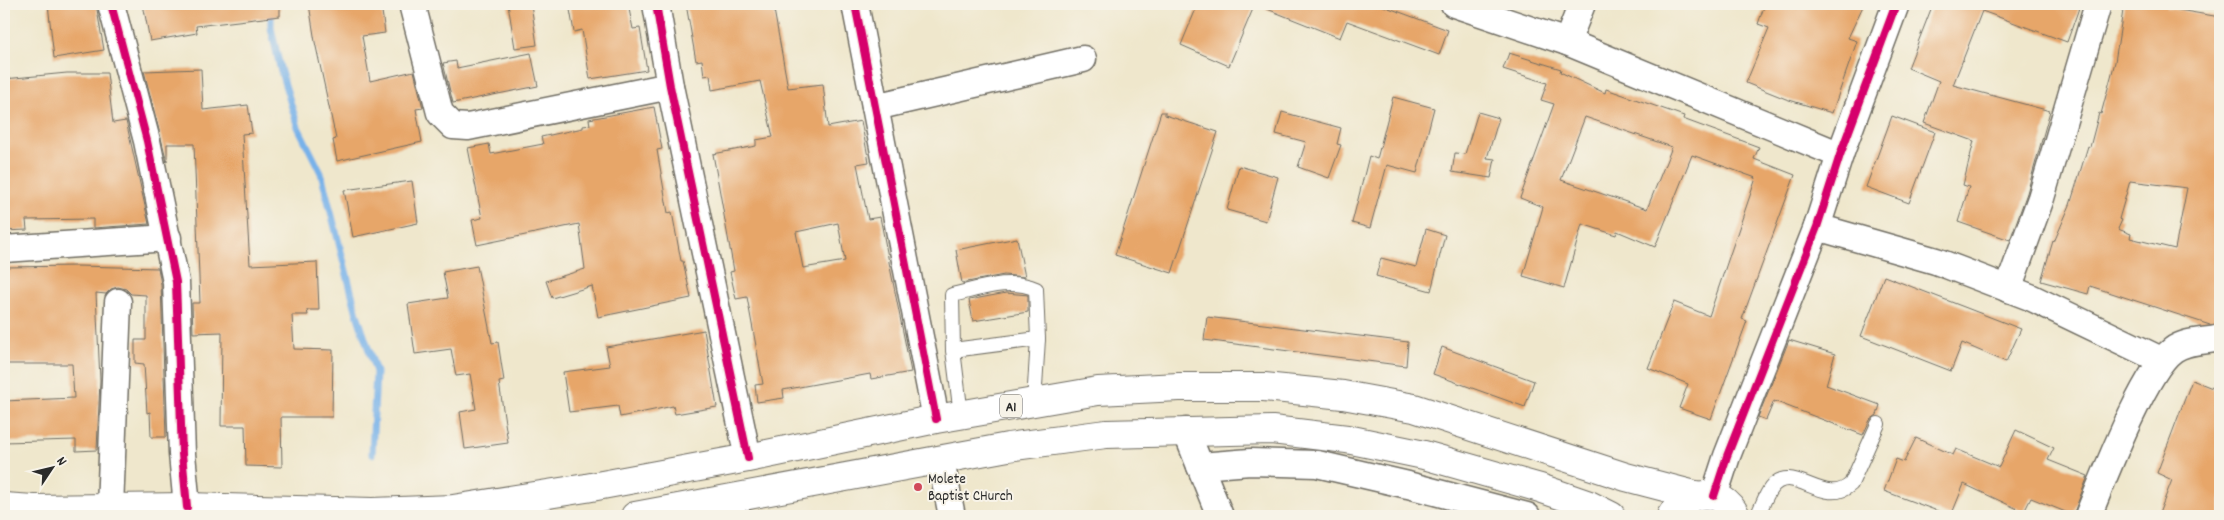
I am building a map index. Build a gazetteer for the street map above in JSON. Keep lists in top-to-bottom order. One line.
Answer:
{"streets":{"highway":["A1"]},"places":["Molete Baptist CHurch"],"north":"top right"}
